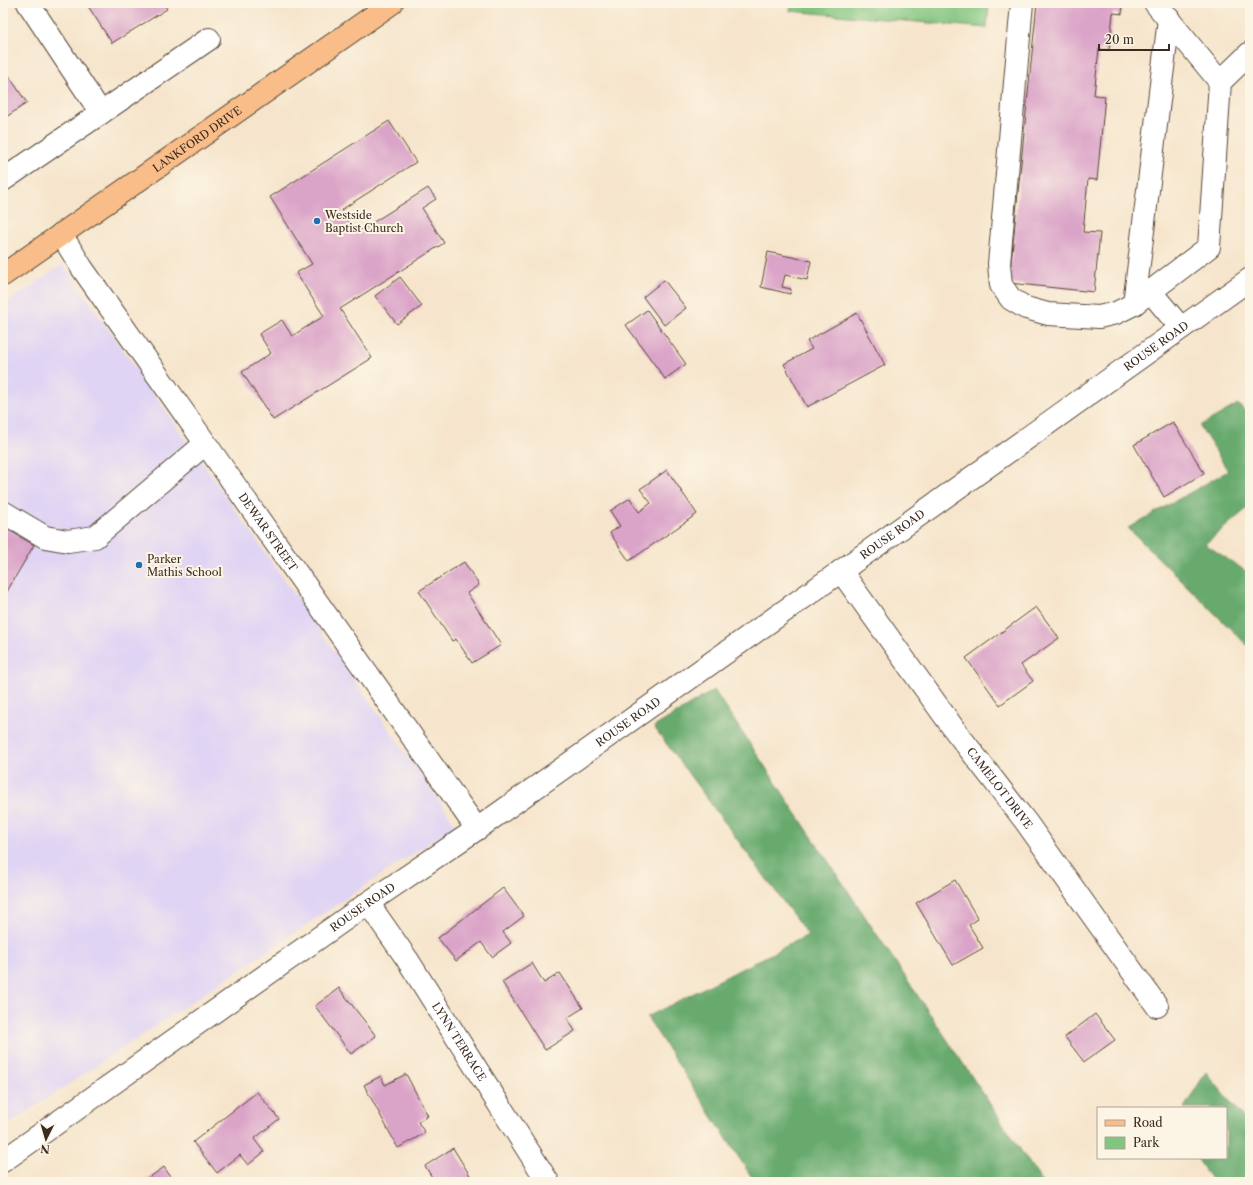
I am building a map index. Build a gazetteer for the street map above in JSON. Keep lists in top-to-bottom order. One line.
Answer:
{"streets":{"main road":["LANKFORD DRIVE"],"street":["ROUSE ROAD","DEWAR STREET","CAMELOT DRIVE","LYNN TERRACE"]},"crossings":[["LANKFORD DRIVE","DEWAR STREET"],["ROUSE ROAD","DEWAR STREET"],["ROUSE ROAD","CAMELOT DRIVE"],["ROUSE ROAD","LYNN TERRACE"]],"places":["Westside Baptist Church","Parker Mathis School"],"legend":["Road","Park"],"scale_bar":"20 m","north":"bottom"}
